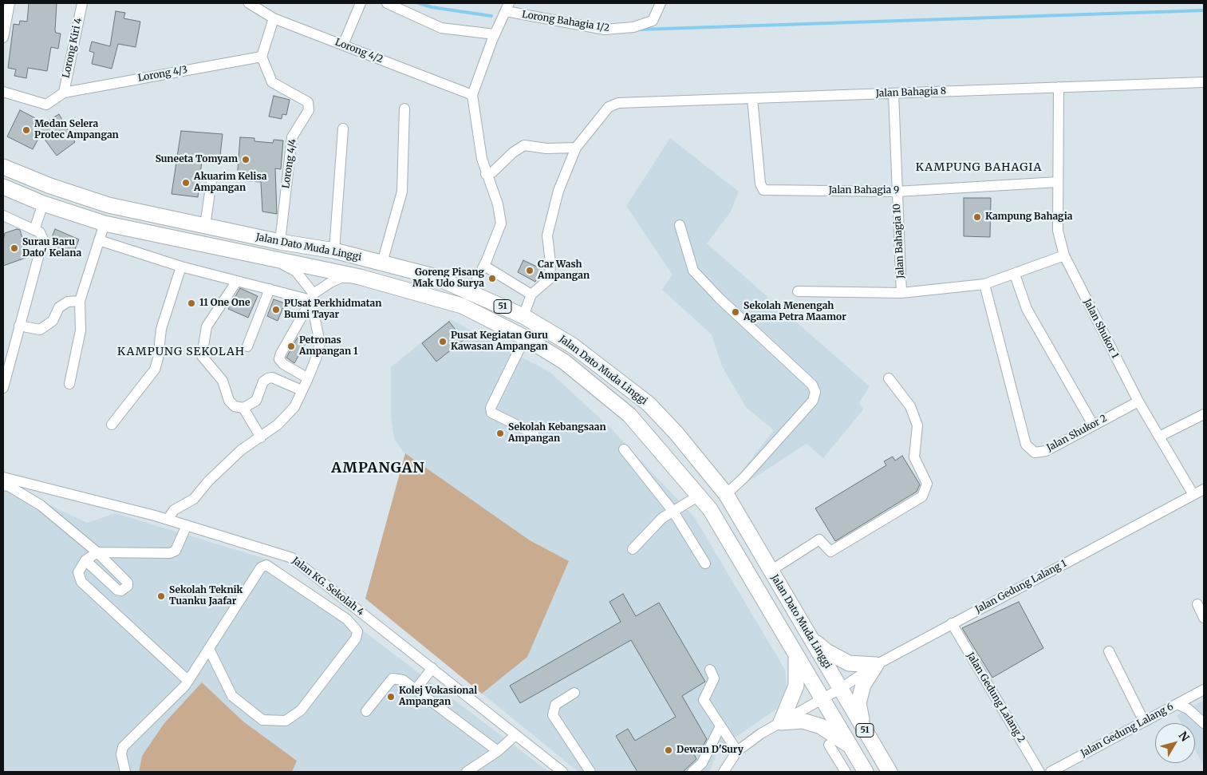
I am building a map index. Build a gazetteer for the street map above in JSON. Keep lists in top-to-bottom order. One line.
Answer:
{"streets":{"highway":["Jalan Dato Muda Linggi","51"],"street":["Lorong Bahagia 1/2","Lorong Kiri 4","Lorong 4/2","Lorong 4/3","Jalan Bahagia 8","Lorong 4/4","Jalan Bahagia 9","Jalan Bahagia 10","Jalan Shukor 1","Jalan Shukor 2","Jalan KG. Sekolah 4","Jalan Gedung Lalang 1","Jalan Gedung Lalang 2","Jalan Gedung Lalang 6"]},"crossings":[["Lorong Kiri 4","Lorong 4/3"],["Lorong 4/3","Lorong 4/4"],["Jalan Bahagia 8","Jalan Bahagia 9"],["Jalan Bahagia 8","Jalan Bahagia 10"],["Jalan Bahagia 8","Jalan Shukor 1"],["Lorong 4/4","Jalan Dato Muda Linggi"],["Jalan Bahagia 9","Jalan Bahagia 10"],["Jalan Bahagia 9","Jalan Shukor 1"],["Jalan Bahagia 10","Jalan Shukor 1"],["Jalan Bahagia 10","Jalan Shukor 2"],["Jalan Dato Muda Linggi","51"],["Jalan Dato Muda Linggi","Jalan Gedung Lalang 1"],["51","Jalan Gedung Lalang 1"],["Jalan Shukor 1","Jalan Shukor 2"],["Jalan Gedung Lalang 1","Jalan Gedung Lalang 2"]],"districts":["KAMPUNG BAHAGIA","KAMPUNG SEKOLAH","AMPANGAN"],"places":["Medan Selera Protec Ampangan","Suneeta Tomyam","Akuarim Kelisa Ampangan","Kampung Bahagia","Surau Baru Dato' Kelana","Car Wash Ampangan","Goreng Pisang Mak Udo Surya","11 One One","PUsat Perkhidmatan Bumi Tayar","Sekolah Menengah Agama Petra Maamor","Pusat Kegiatan Guru Kawasan Ampangan","Petronas Ampangan 1","Sekolah Kebangsaan Ampangan","Sekolah Teknik Tuanku Jaafar","Kolej Vokasional Ampangan","Dewan D'Sury"],"north":"top right"}
